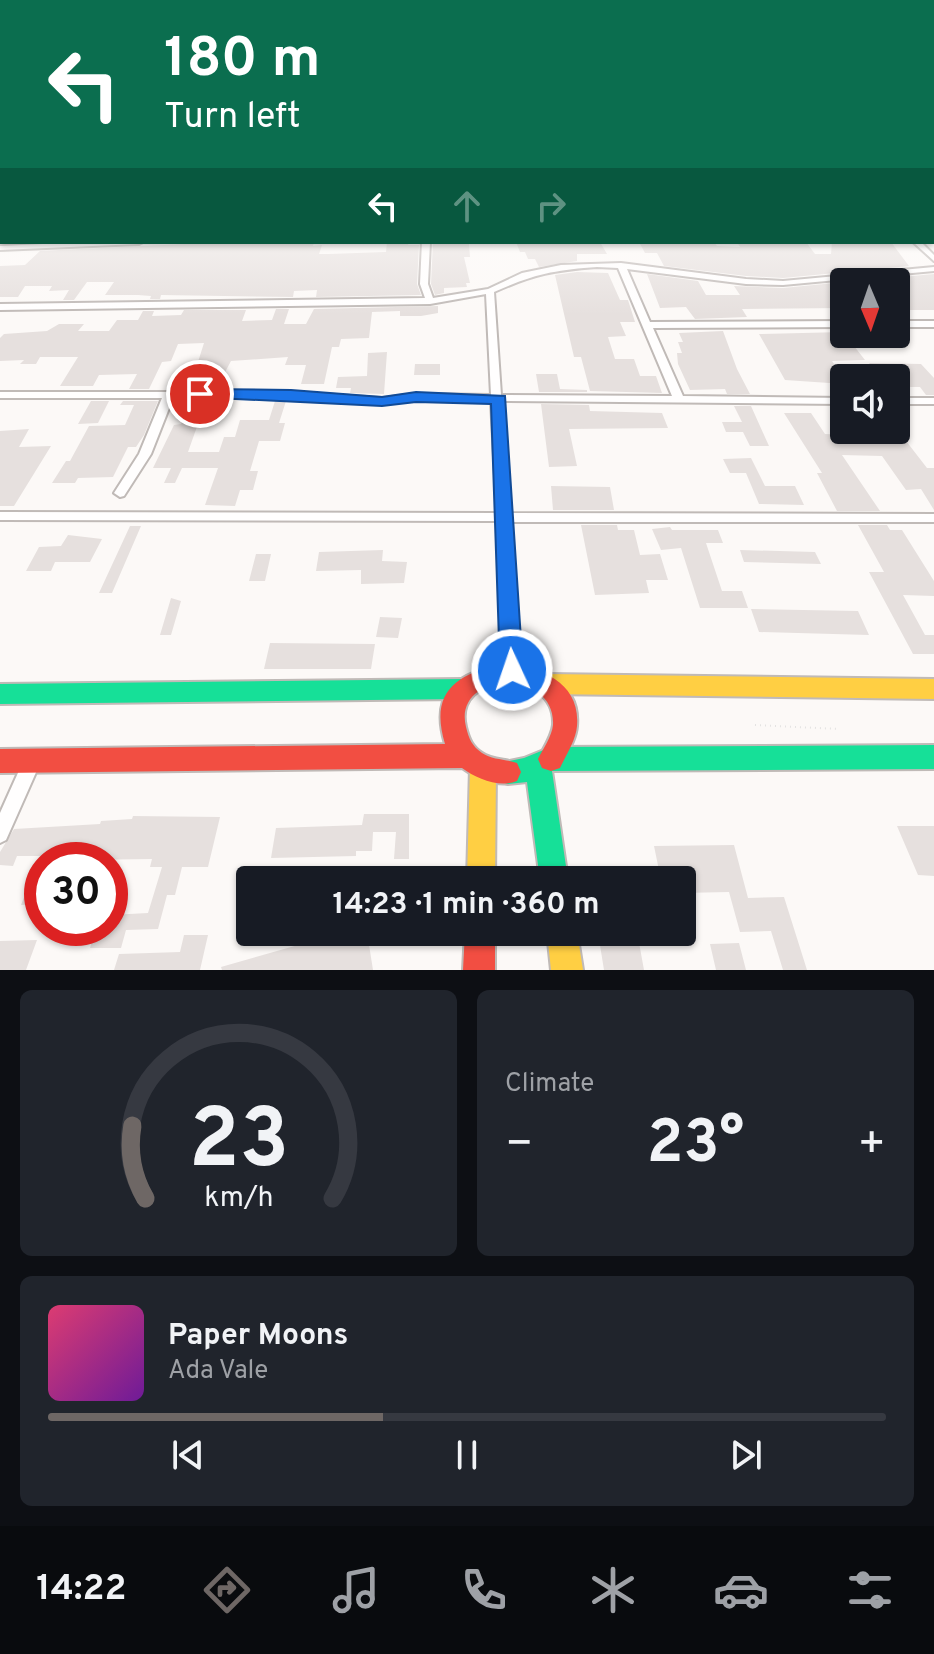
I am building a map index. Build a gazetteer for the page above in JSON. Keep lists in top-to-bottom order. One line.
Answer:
{"north":"bottom","page":{"turn":["180 m","Turn left"],"limit":"30","trip":"14:23 · 1 min · 360 m","tile":"Climate","heat":["−","23°","+"],"song":["Paper Moons","Ada Vale"],"tabs":"14:22","gauge":["23","km/h"]}}
